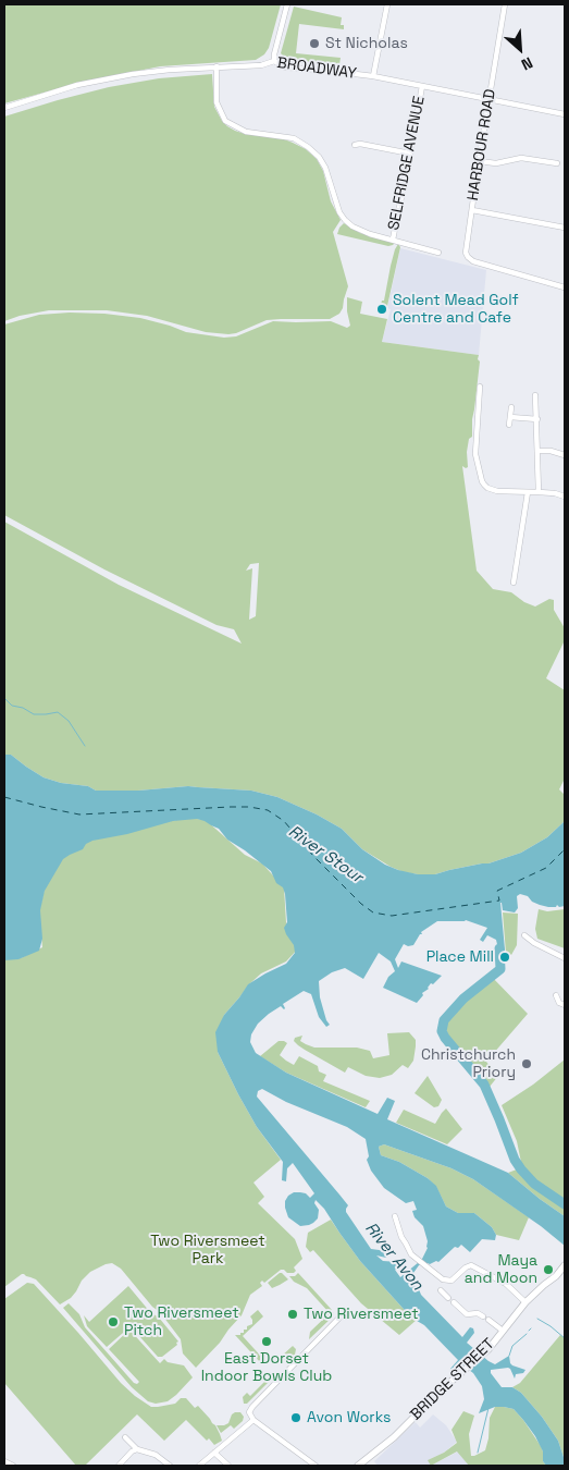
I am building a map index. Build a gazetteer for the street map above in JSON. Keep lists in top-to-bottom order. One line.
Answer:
{"streets":{"street":["BROADWAY","HARBOUR ROAD","SELFRIDGE AVENUE","BRIDGE STREET"]},"crossings":[["BROADWAY","HARBOUR ROAD"],["BROADWAY","SELFRIDGE AVENUE"]],"water":["River Stour","River Avon"],"parks":["Two Riversmeet Park"],"places":["St Nicholas","Solent Mead Golf Centre and Cafe","Place Mill","Christchurch Priory","Maya and Moon","Two Riversmeet","Two Riversmeet Pitch","East Dorset Indoor Bowls Club","Avon Works"],"north":"bottom right"}
